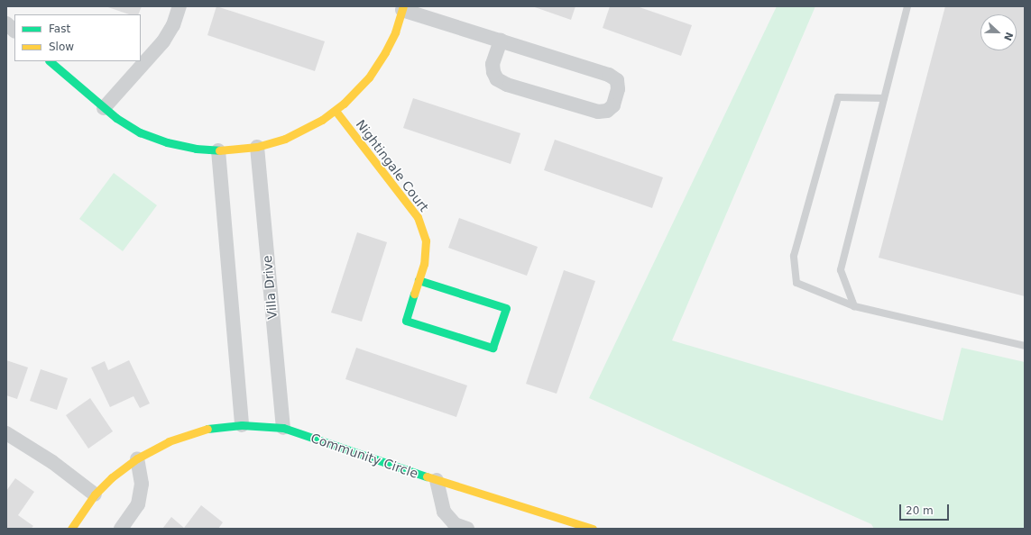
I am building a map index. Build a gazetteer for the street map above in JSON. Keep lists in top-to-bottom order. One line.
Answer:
{"streets":{"street":["Nightingale Court","Villa Drive","Community Circle"]},"crossings":[["Villa Drive","Community Circle"]],"legend":["Fast","Slow"],"scale_bar":"20 m","north":"right"}
